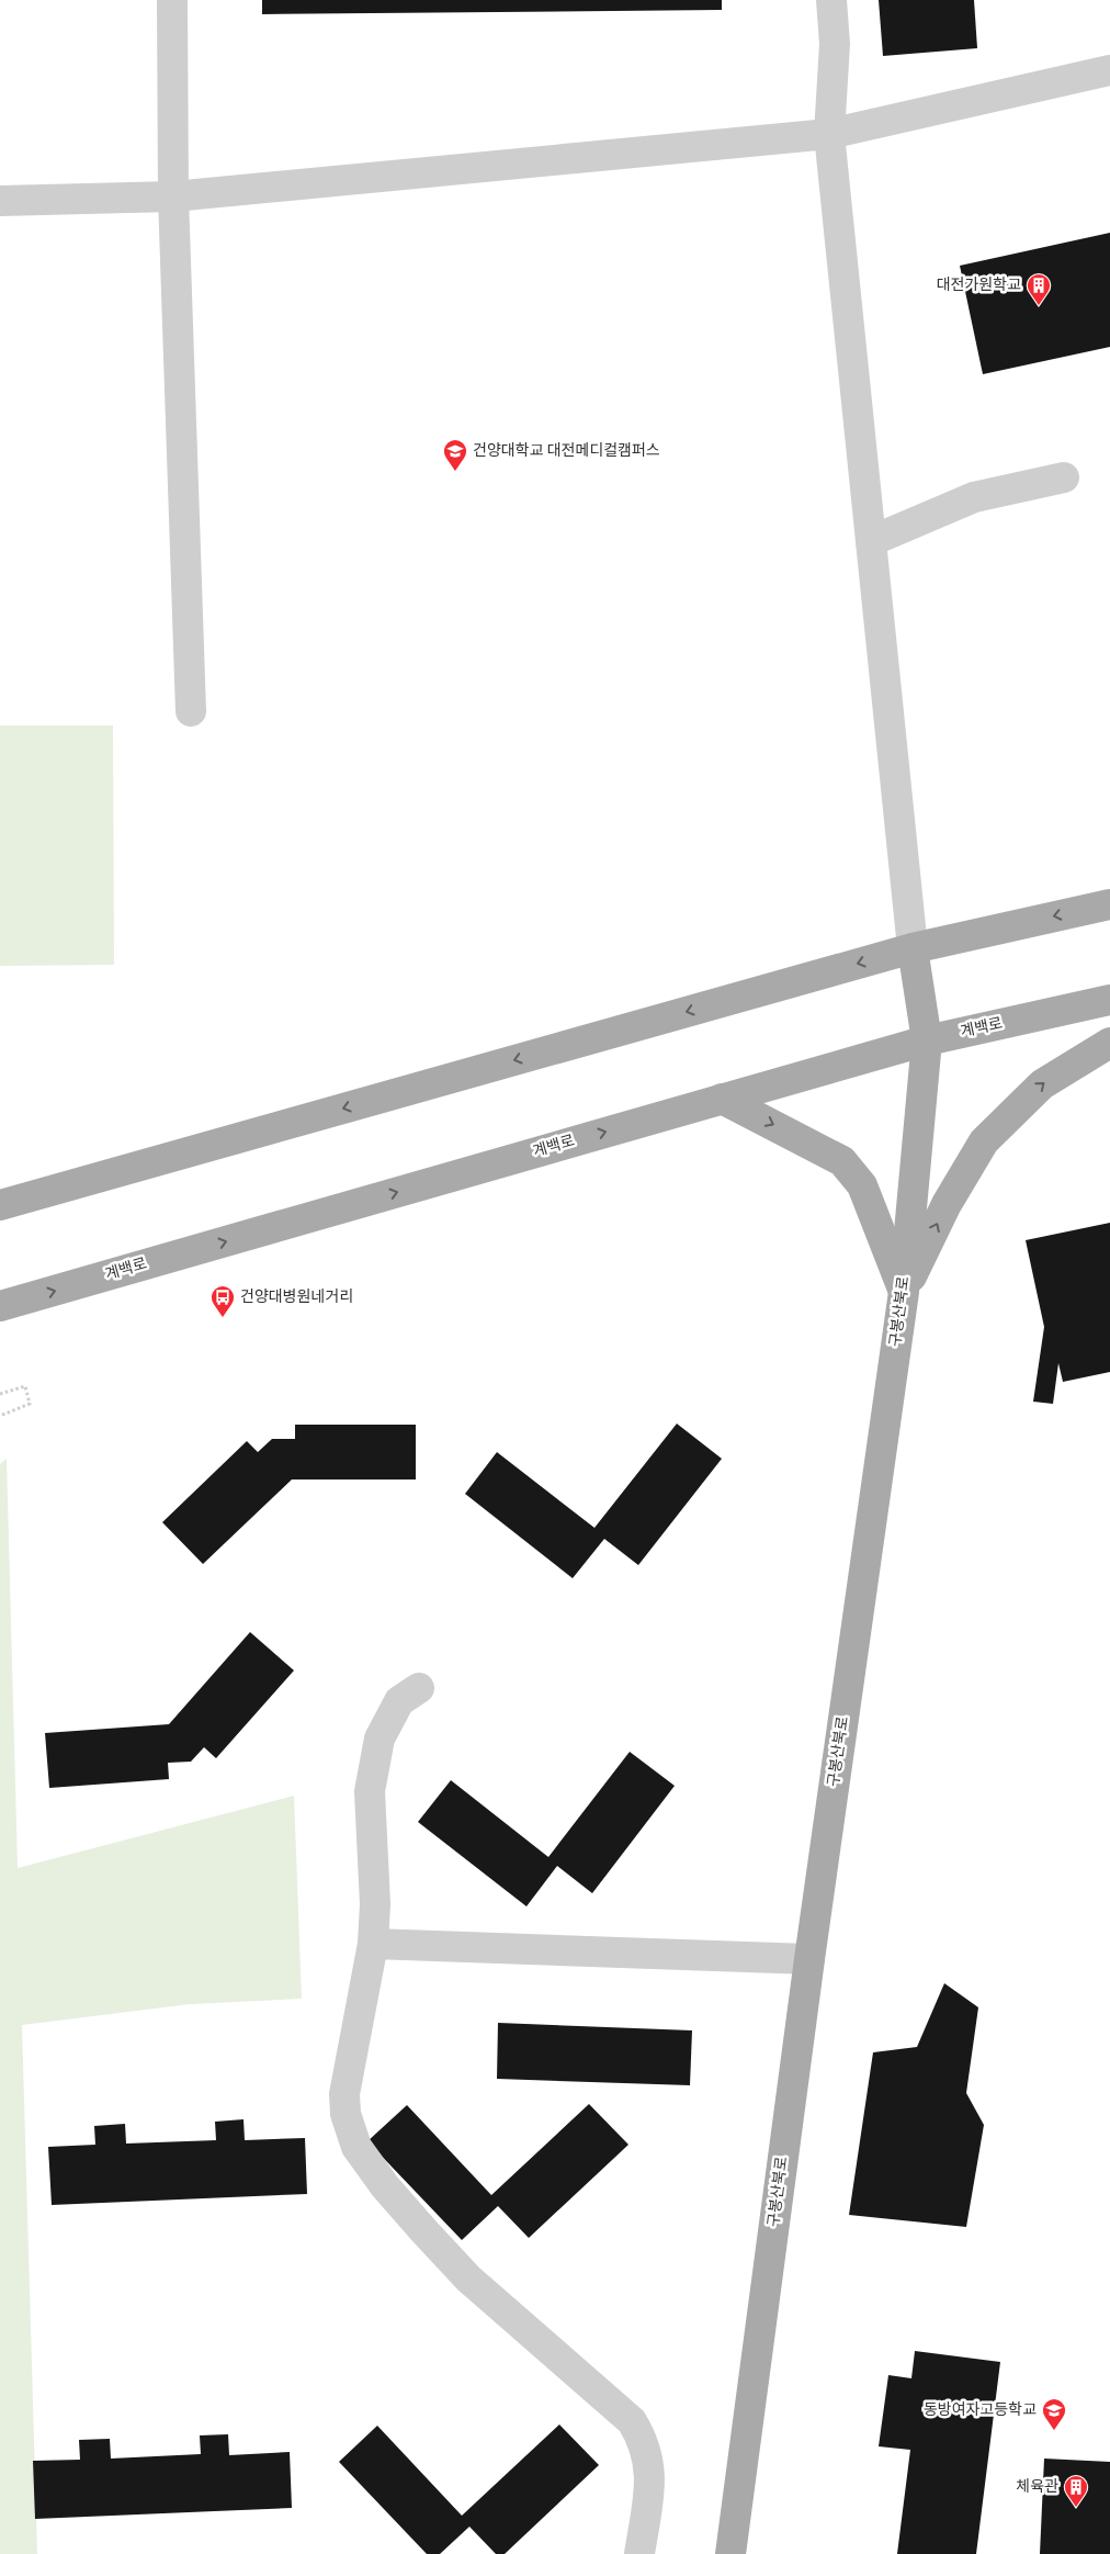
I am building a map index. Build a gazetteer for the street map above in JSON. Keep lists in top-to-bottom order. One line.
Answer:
{"streets":{"main road":["계백로","구봉산북로"]},"crossings":[["계백로","구봉산북로"]],"places":{"building":["대전가원학교","체육관"],"school or university":["건양대학교 대전메디컬캠퍼스","동방여자고등학교"],"bus stop":["건양대병원네거리"]}}
